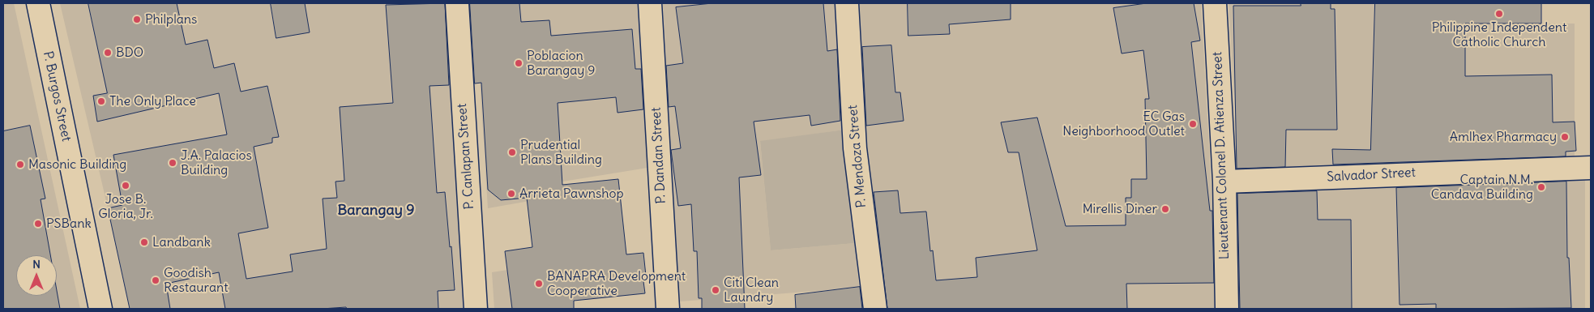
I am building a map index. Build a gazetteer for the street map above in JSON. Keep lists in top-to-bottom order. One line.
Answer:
{"streets":{"street":["P. Burgos Street","P. Dandan Street","Lieutenant Colonel D. Atienza Street","P. Canlapan Street","P. Mendoza Street","Salvador Street"]},"crossings":[["Lieutenant Colonel D. Atienza Street","Salvador Street"]],"districts":["Barangay 9"],"places":["Philippine Independent Catholic Church","Philplans","BDO","Poblacion Barangay 9","The Only Place","EC Gas Neighborhood Outlet","Amlhex Pharmacy","Prudential Plans Building","J.A. Palacios Building","Masonic Building","Jose B. Gloria, Jr.","Captain N.M. Candava Building","Arrieta Pawnshop","Mirellis Diner","PSBank","Landbank","Goodish Restaurant","BANAPRA Development Cooperative","Citi Clean Laundry"],"north":"top"}
